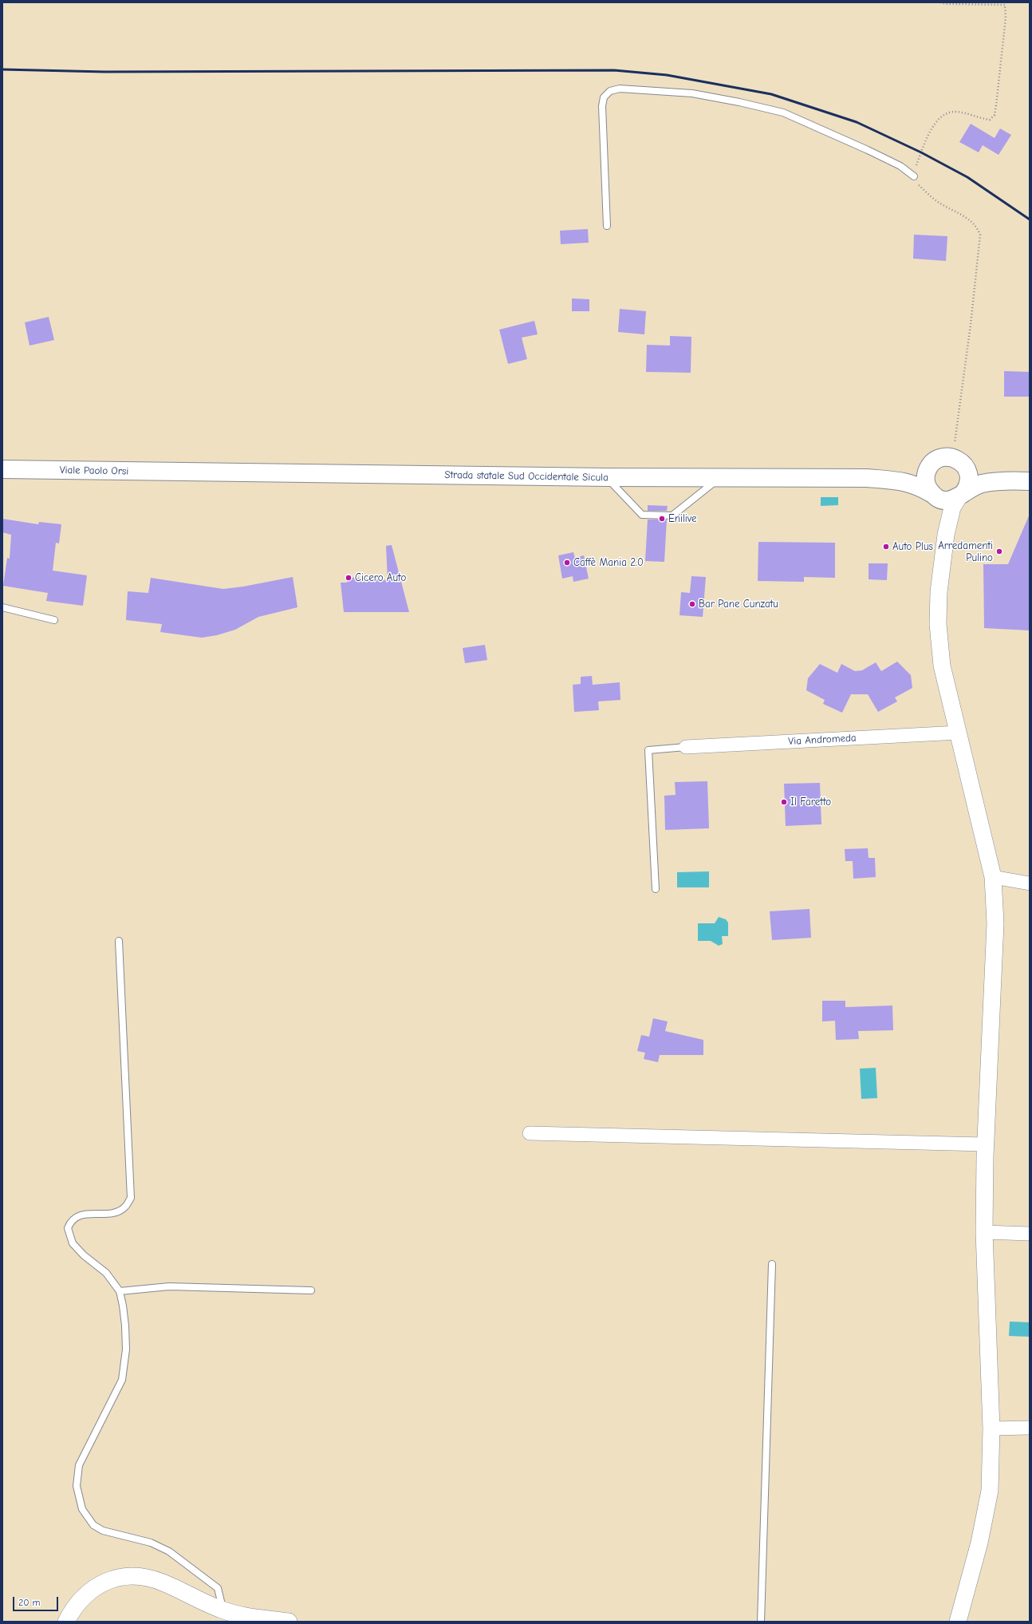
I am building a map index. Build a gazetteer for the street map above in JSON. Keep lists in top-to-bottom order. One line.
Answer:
{"streets":{"main road":["Viale Paolo Orsi","Strada statale Sud Occidentale Sicula"],"street":["Via Andromeda"]},"crossings":[["Viale Paolo Orsi","Strada statale Sud Occidentale Sicula"]],"places":["Enilive","Auto Plus","Arredamenti Pulino","Caffè Mania 2.0","Cicero Auto","Bar Pane Cunzatu","Il Faretto"],"scale_bar":"20 m"}
